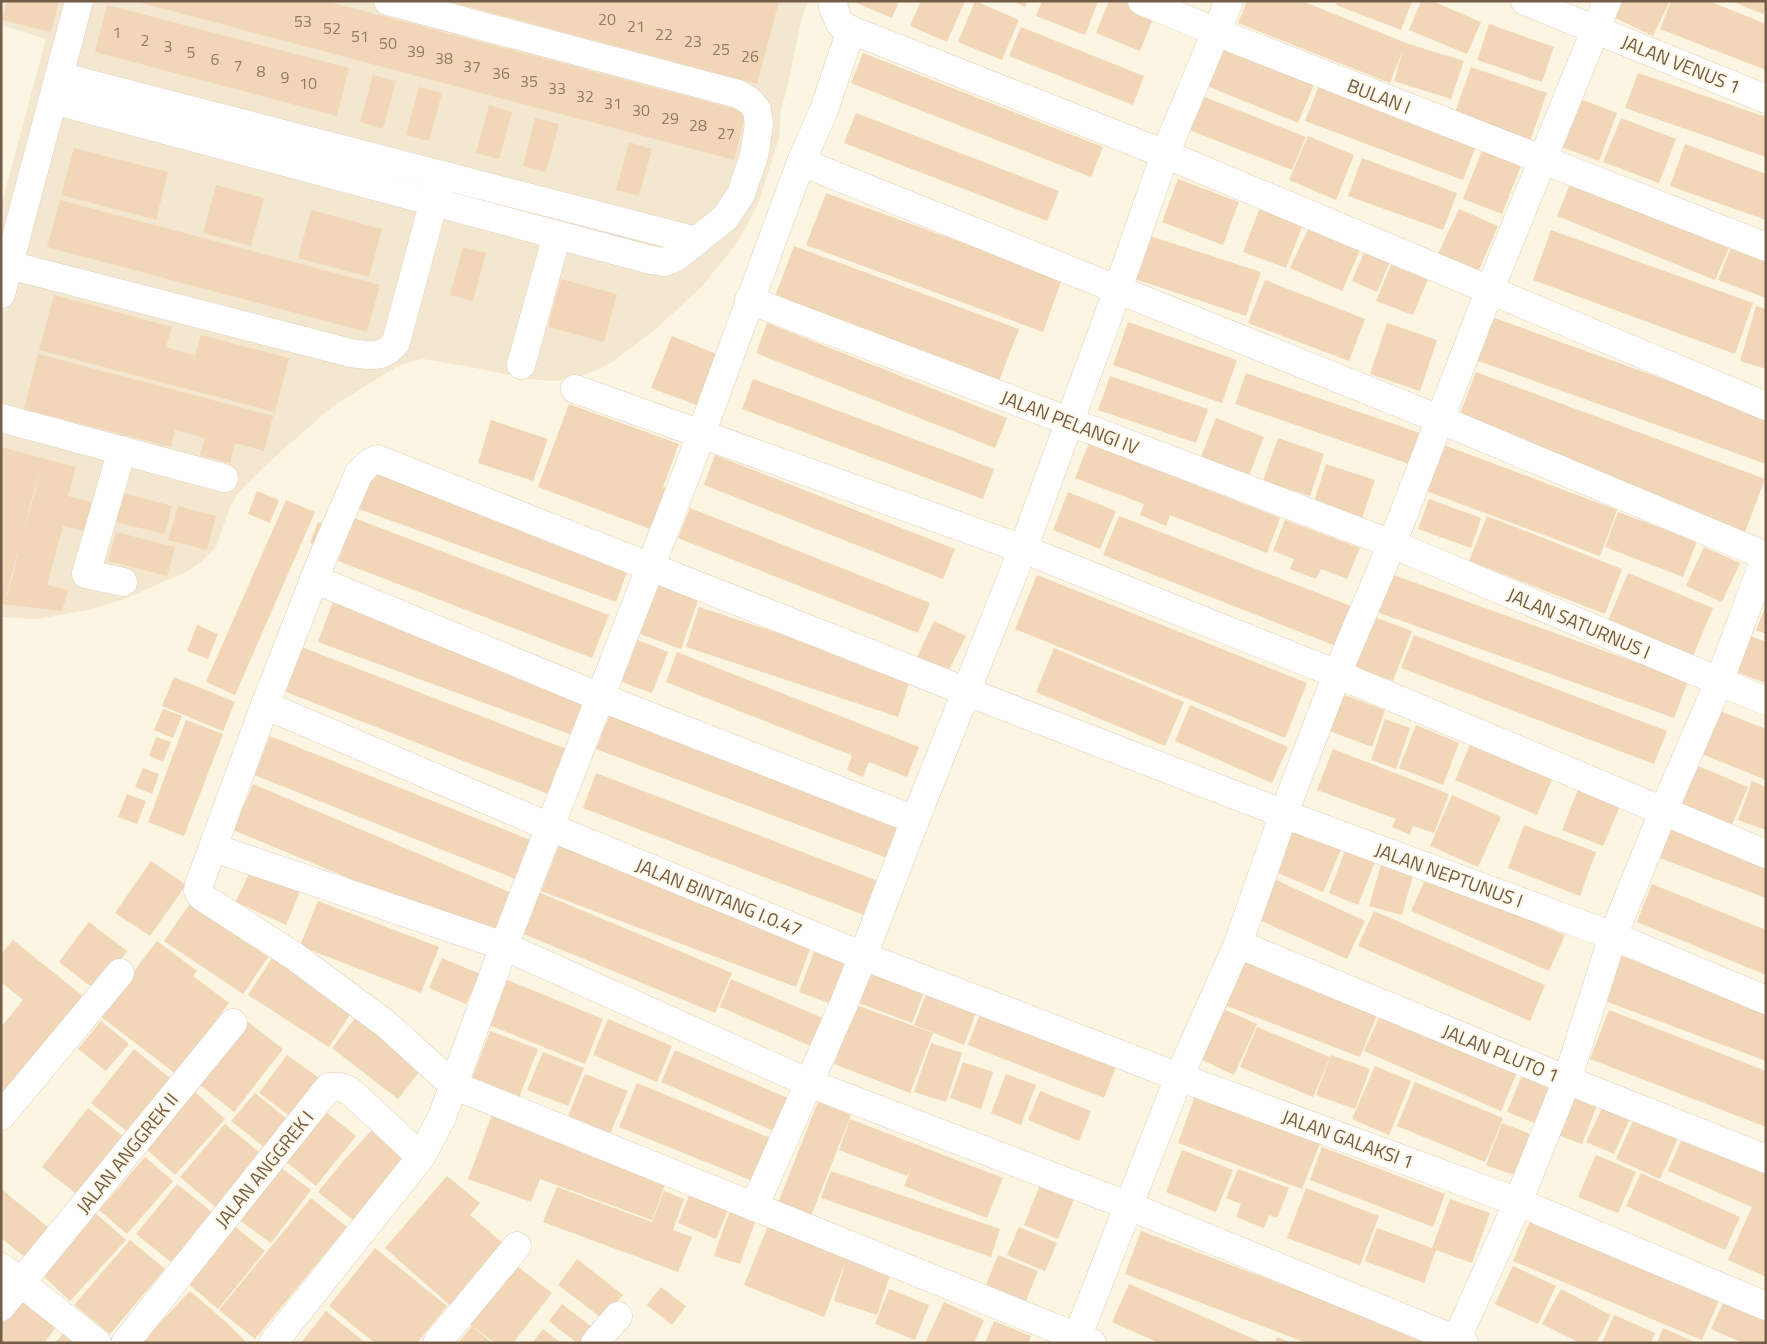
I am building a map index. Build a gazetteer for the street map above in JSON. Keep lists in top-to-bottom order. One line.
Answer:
{"streets":{"street":["JALAN VENUS 1","BULAN I","JALAN PELANGI IV","JALAN SATURNUS I","JALAN NEPTUNUS I","JALAN BINTANG I.0.47","JALAN PLUTO 1","JALAN GALAKSI 1","JALAN ANGGREK II","JALAN ANGGREK I"]},"crossings":[["JALAN PELANGI IV","JALAN SATURNUS I"],["JALAN BINTANG I.0.47","JALAN GALAKSI 1"]],"house_numbers":["20","53","21","52","1","22","51","2","23","50","3","25","39","5","26","38","6","7","37","8","36","9","35","10","33","32","31","30","29","28","27"]}
